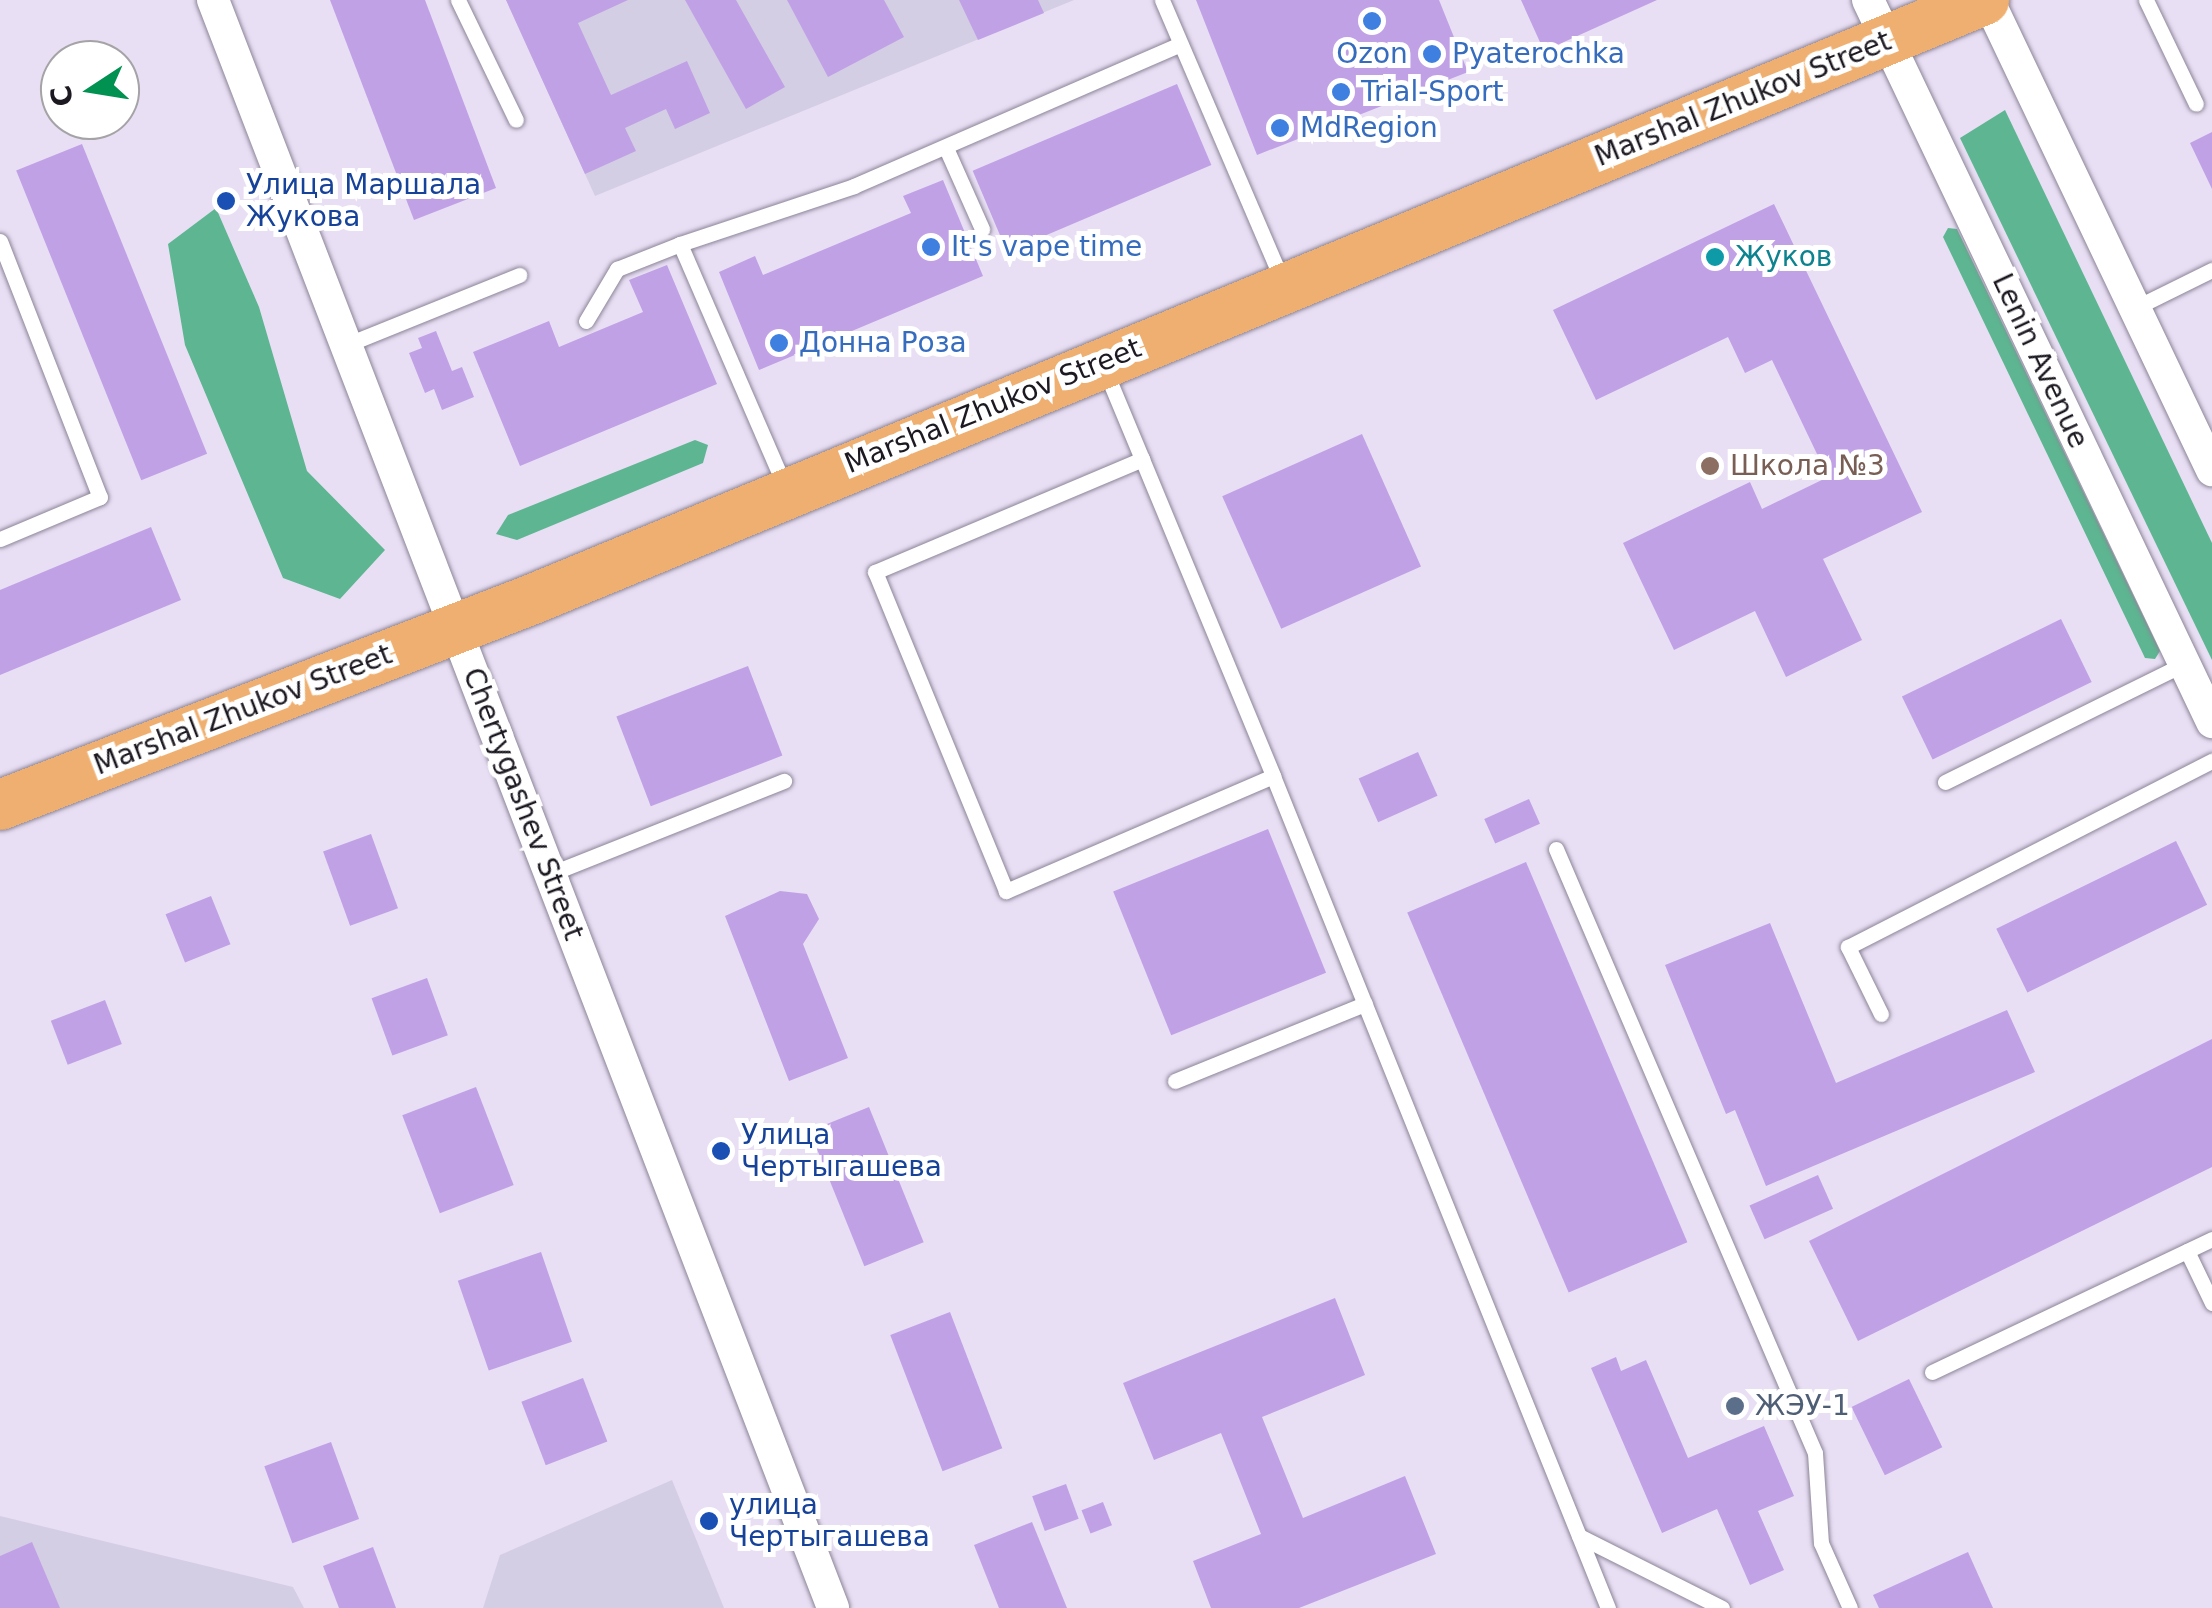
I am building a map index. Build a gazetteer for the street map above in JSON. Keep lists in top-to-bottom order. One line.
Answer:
{"streets":{"main road":["Marshal Zhukov Street"],"street":["Lenin Avenue","Chertygashev Street"]},"crossings":[["Marshal Zhukov Street","Lenin Avenue"],["Marshal Zhukov Street","Chertygashev Street"]],"places":["Ozon","Pyaterochka","Trial-Sport","MdRegion","Улица Маршала Жукова","It's vape time","Жуков","Донна Роза","Школа №3","Улица Чертыгашева","ЖЭУ-1","улица Чертыгашева"],"north":"left"}
